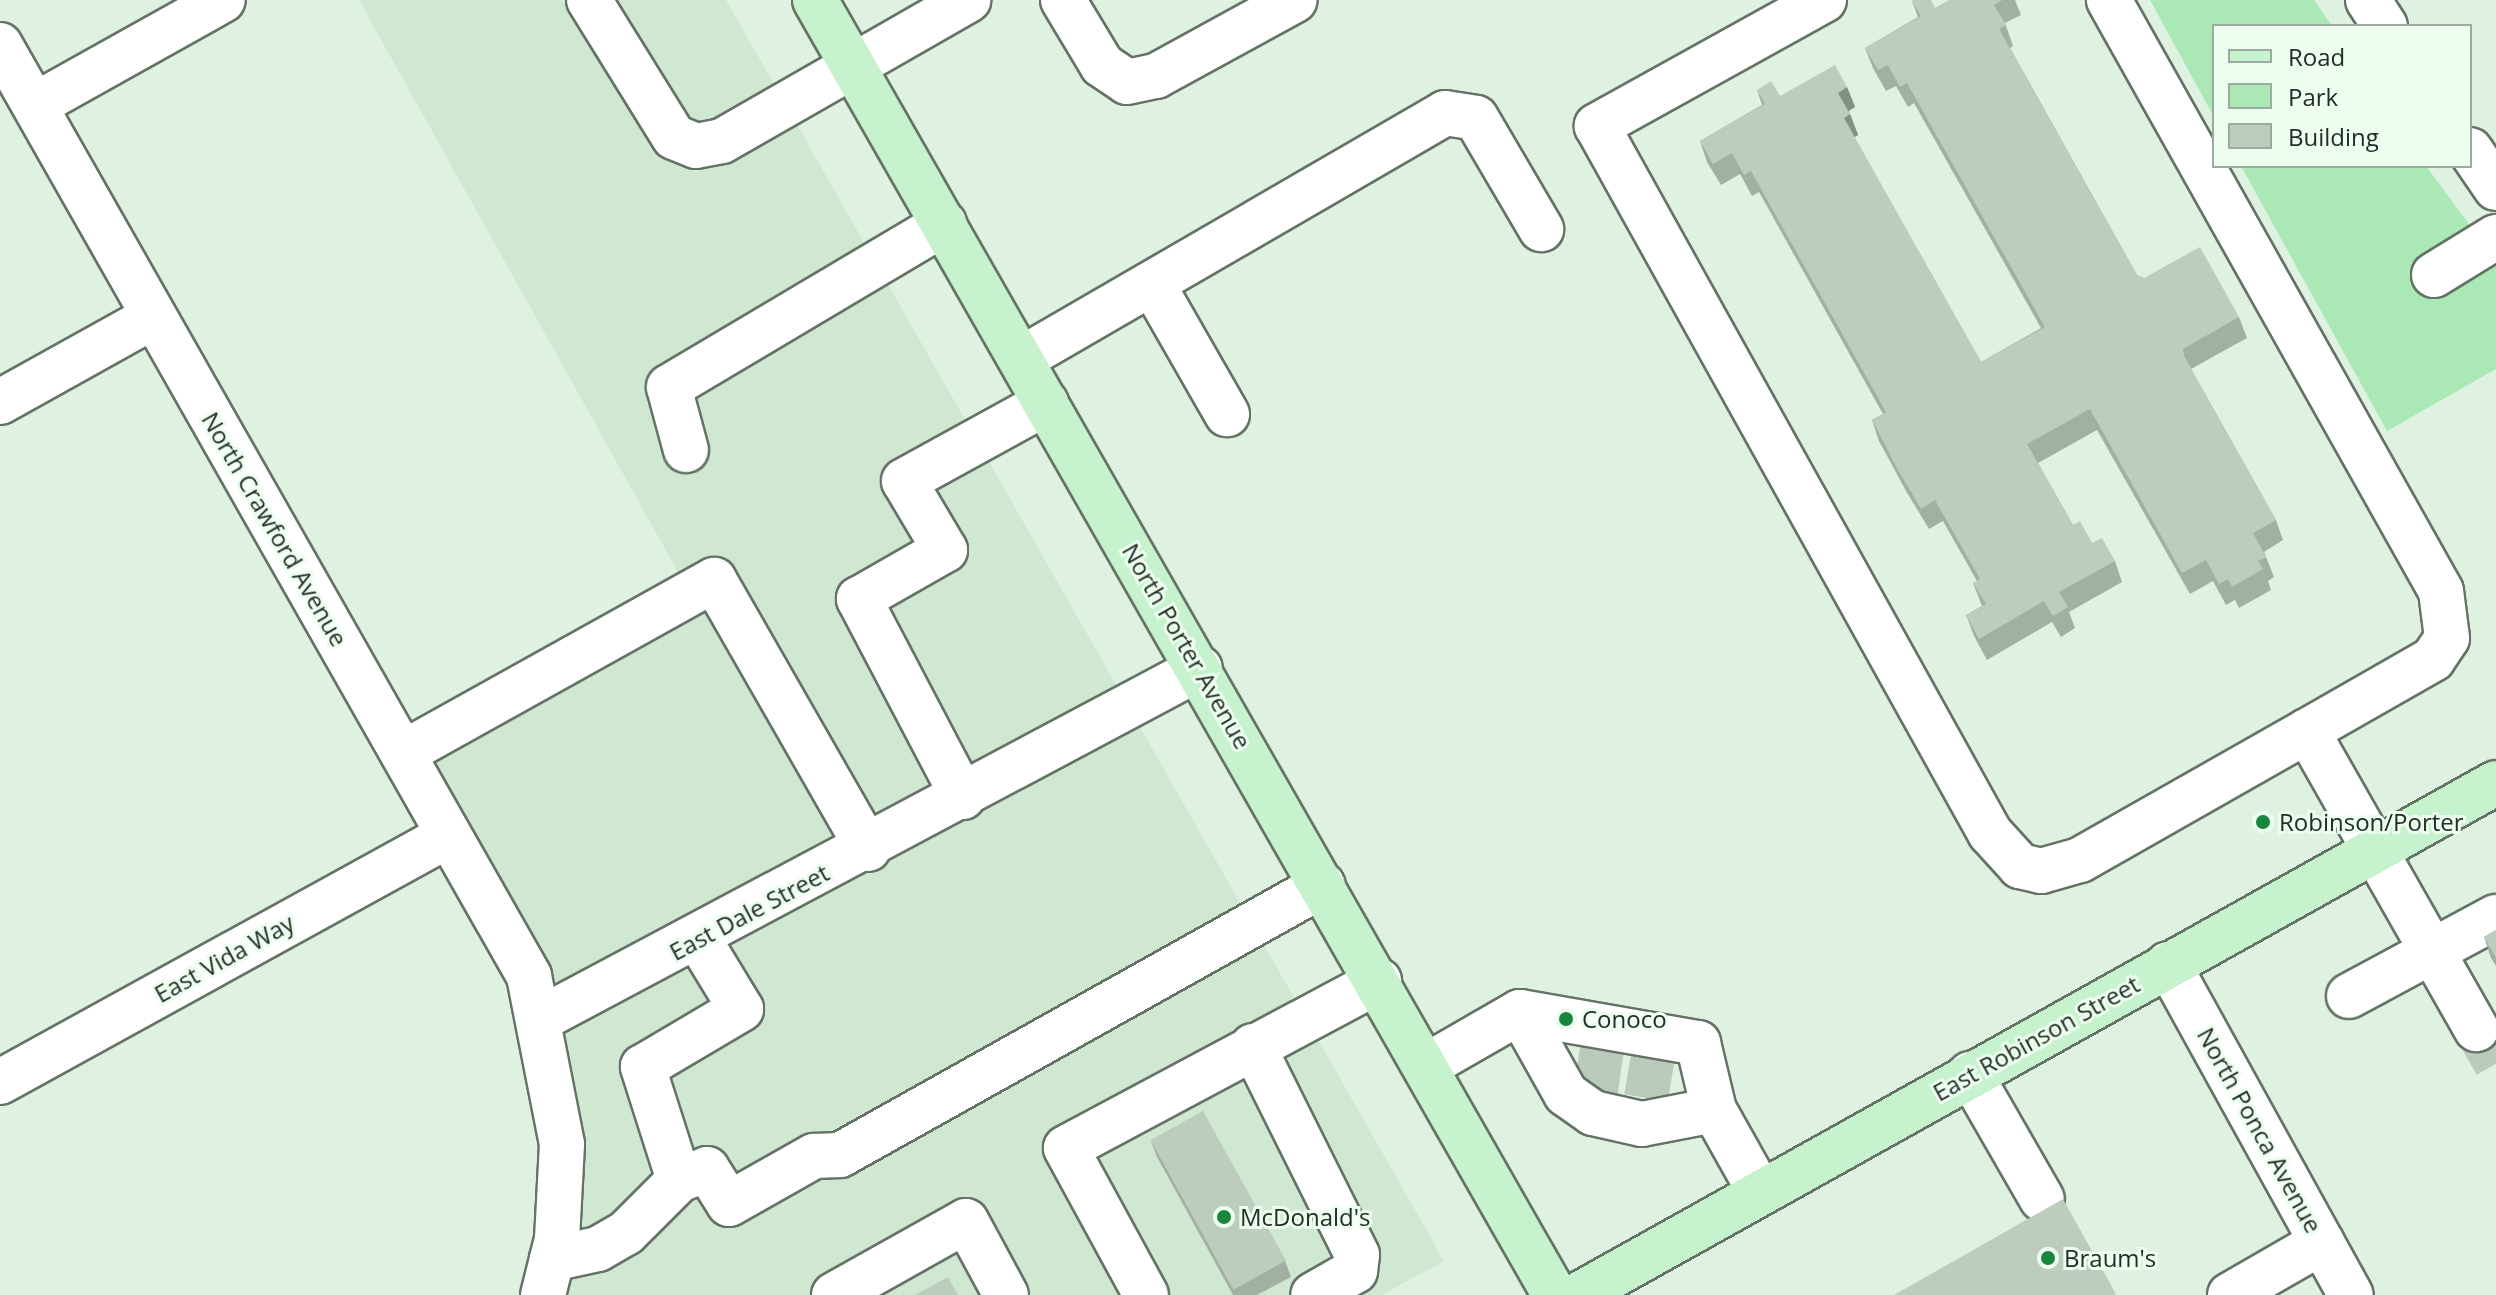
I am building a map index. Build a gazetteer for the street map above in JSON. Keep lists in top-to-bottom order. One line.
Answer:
{"streets":{"main road":["North Porter Avenue","East Robinson Street"],"street":["North Crawford Avenue","East Dale Street","East Vida Way","North Ponca Avenue"]},"crossings":[["North Crawford Avenue","East Dale Street"],["North Crawford Avenue","East Vida Way"],["North Porter Avenue","East Dale Street"],["East Robinson Street","North Ponca Avenue"]],"places":["Robinson/Porter","Conoco","McDonald's","Braum's"],"legend":["Road","Park","Building"]}
